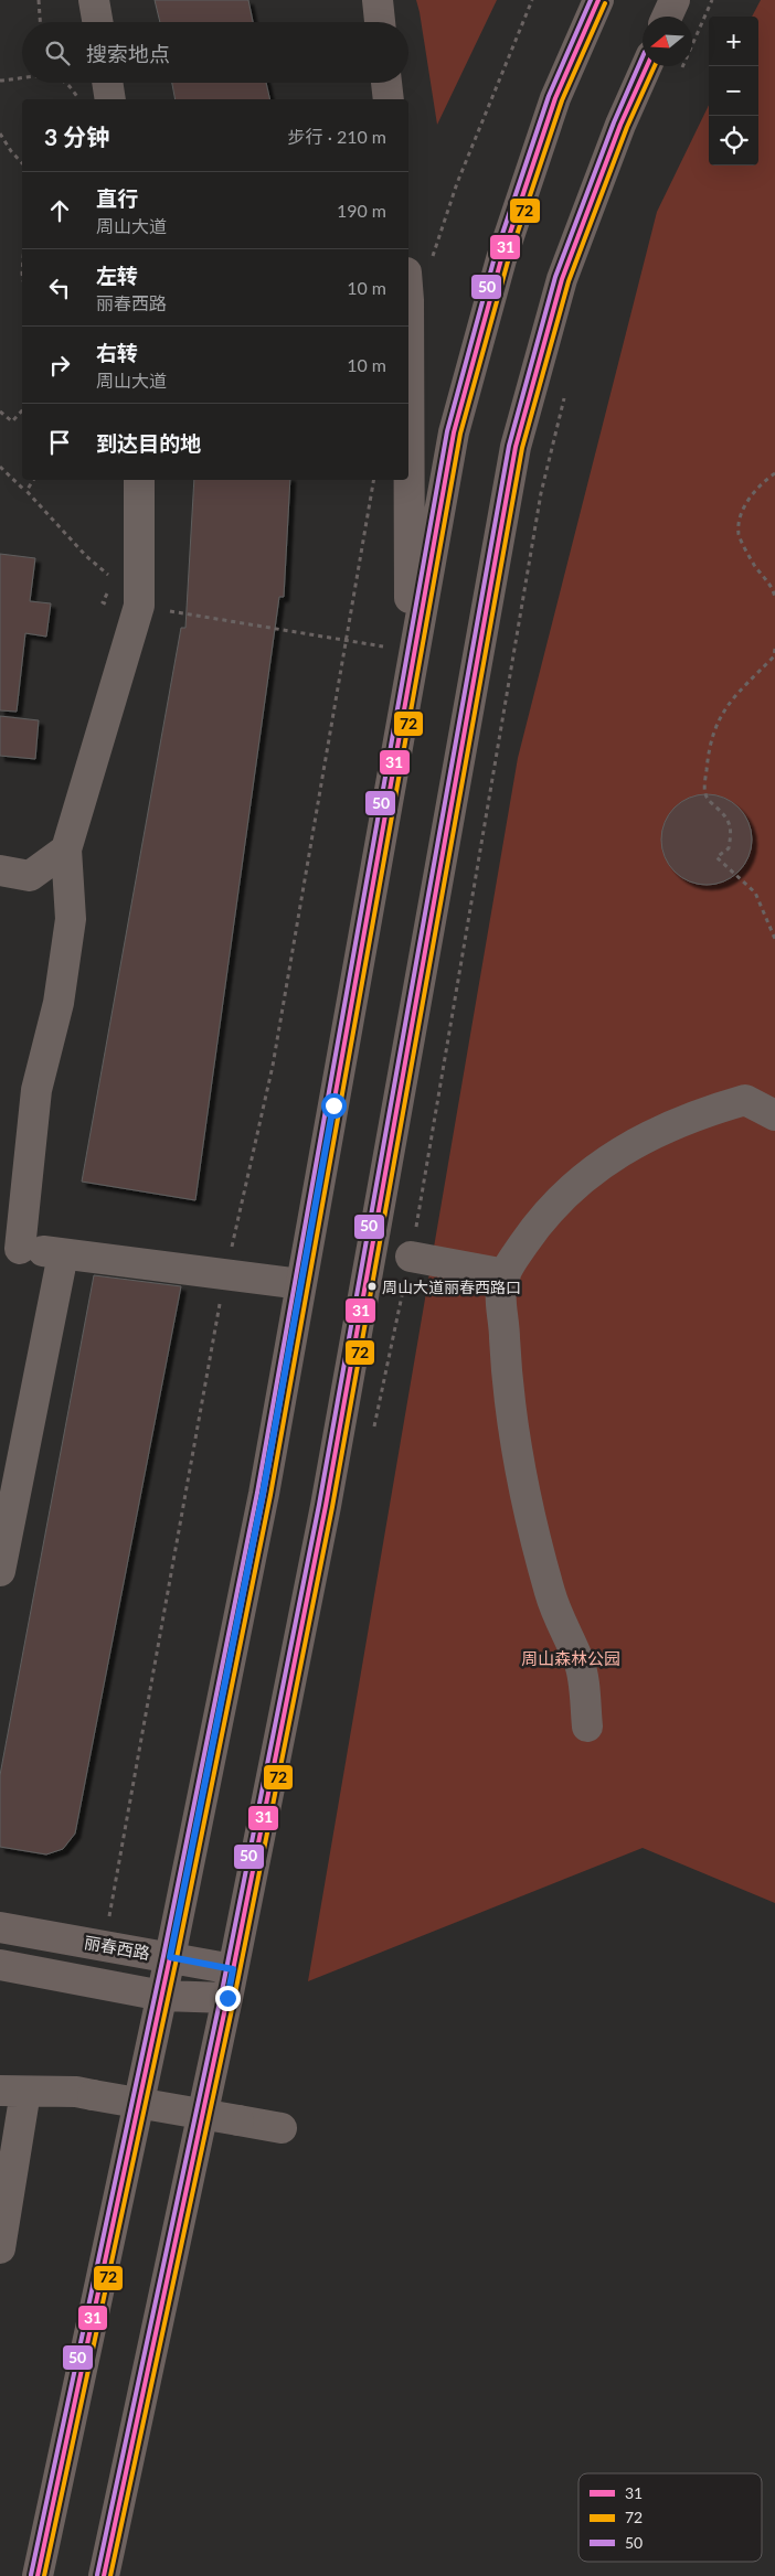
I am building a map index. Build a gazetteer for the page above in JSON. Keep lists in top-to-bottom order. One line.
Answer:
{"streets":{"main road":["丽春西路"]},"parks":["周山森林公园"],"places":["周山大道丽春西路口"],"lines":["transit line 31","transit line 50","transit line 72"],"legend":["31","72","50"],"north":"left","page":{"map_buttons":["+","−"],"search":"搜索地点","heading":["3 分钟","步行 · 210 m"],"list":[["直行","周山大道","190 m"],["左转","丽春西路","10 m"],["右转","周山大道","10 m"],"到达目的地"]}}
